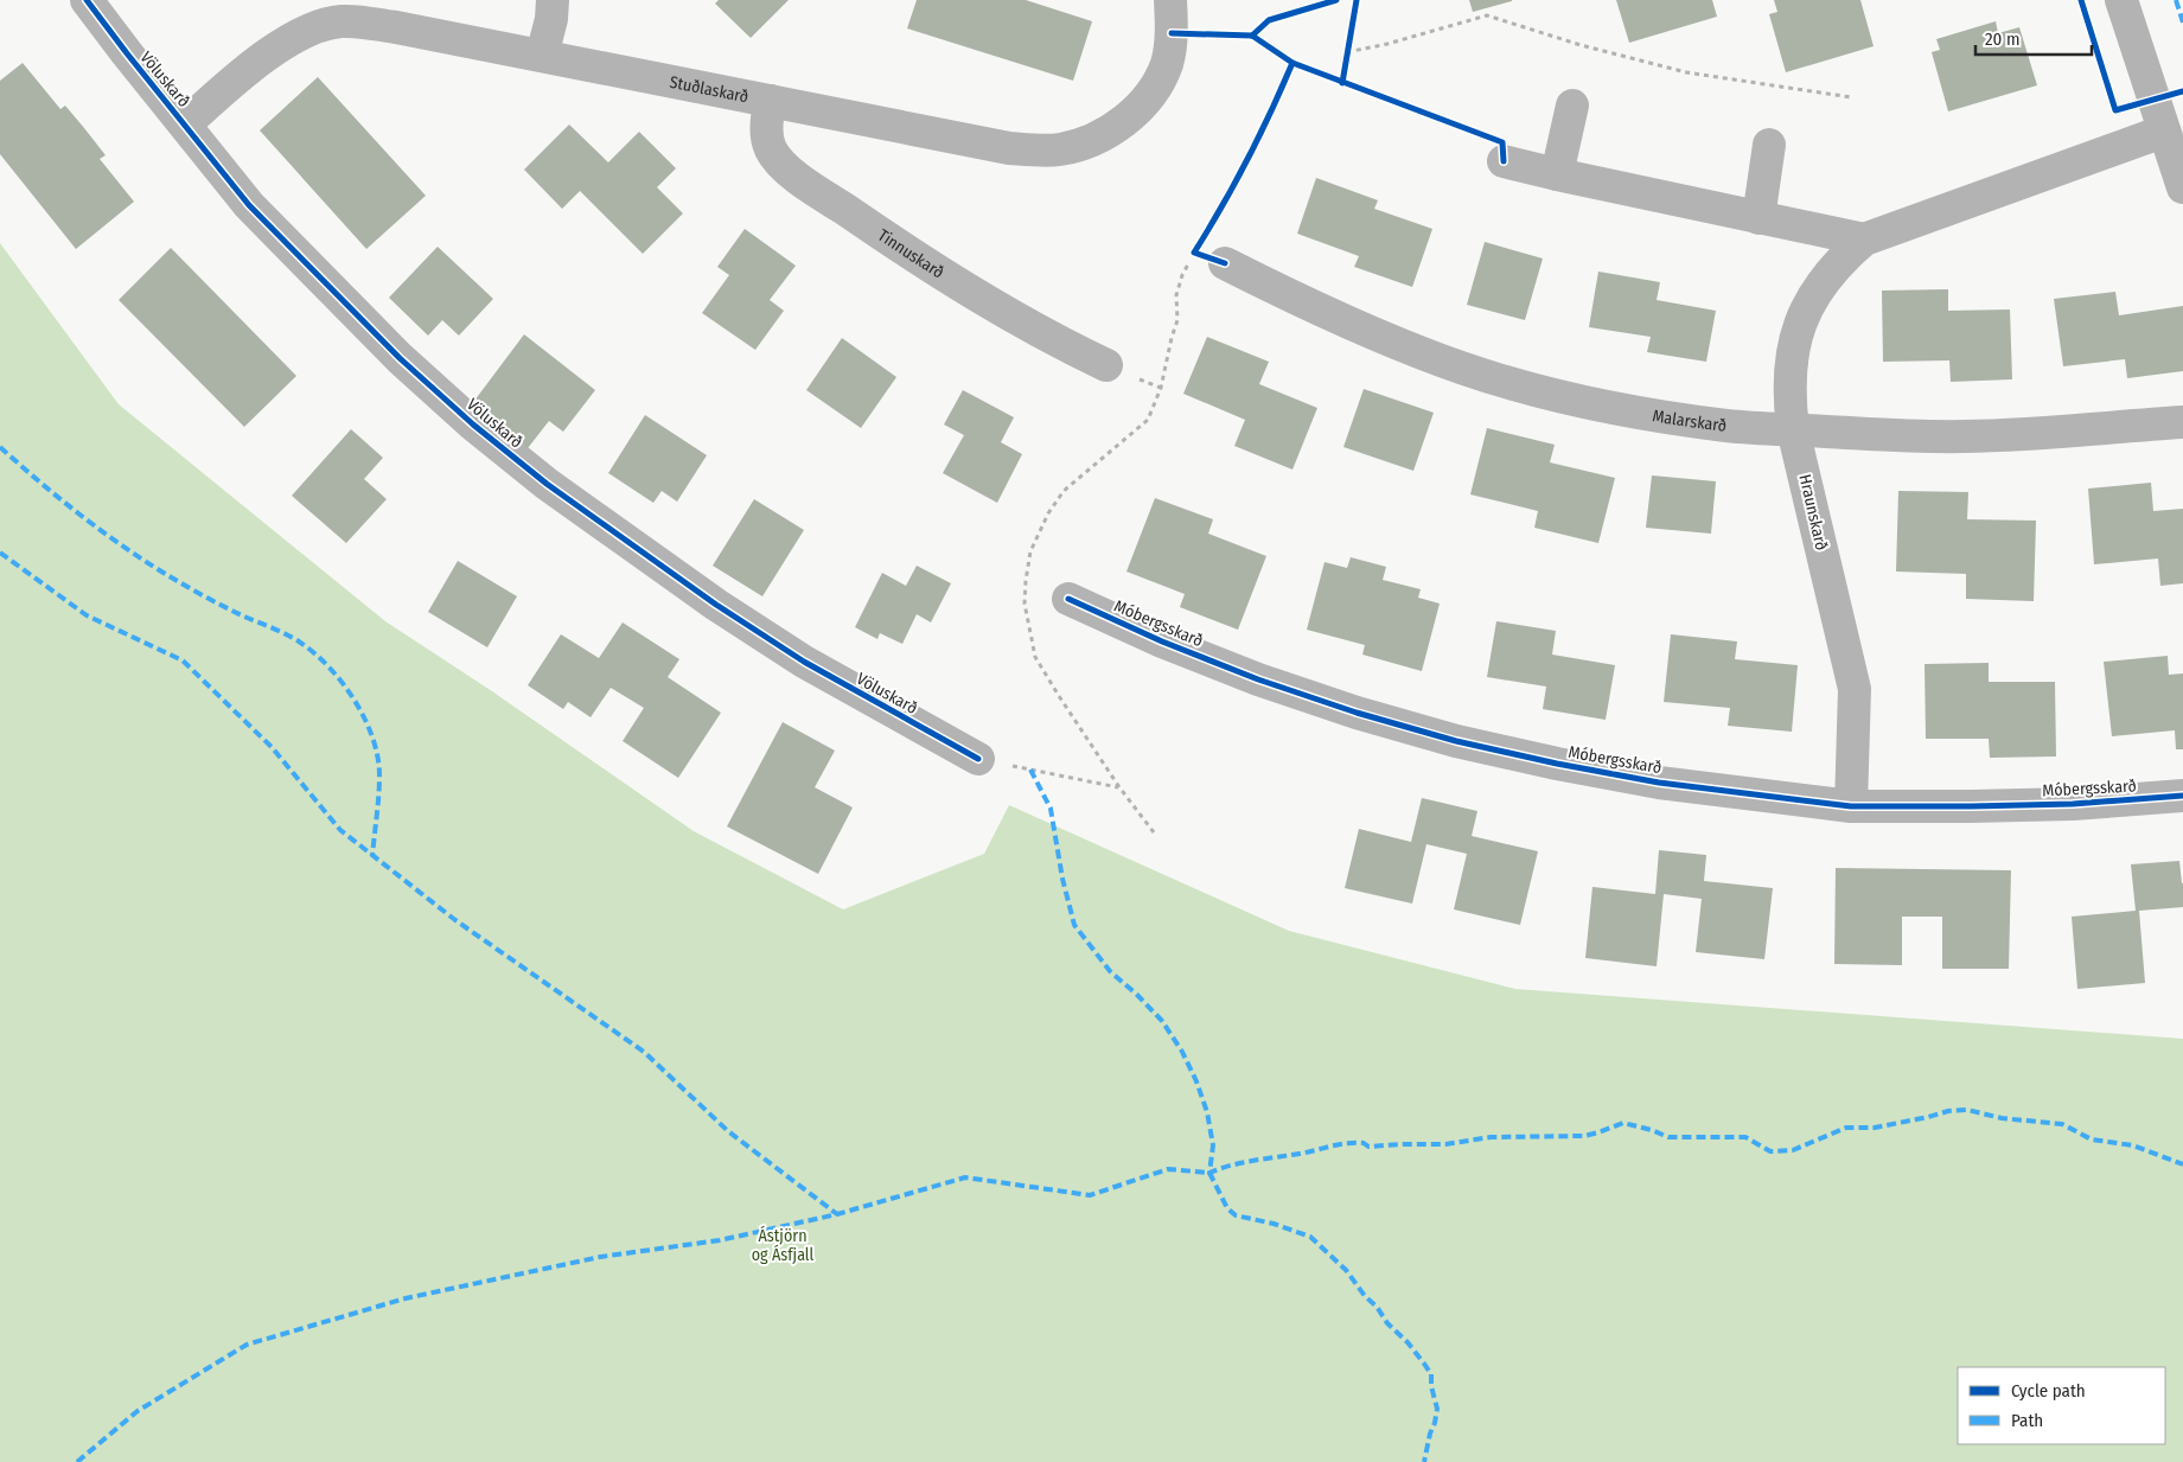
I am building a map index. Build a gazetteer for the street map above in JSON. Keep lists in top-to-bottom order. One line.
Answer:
{"streets":{"street":["Völuskarð","Stuðlaskarð","Tinnuskarð","Malarskarð","Hraunskarð","Móbergsskarð"]},"crossings":[["Völuskarð","Stuðlaskarð"],["Stuðlaskarð","Tinnuskarð"],["Malarskarð","Hraunskarð"],["Hraunskarð","Móbergsskarð"]],"parks":["Ástjörn og Ásfjall"],"legend":["Cycle path","Path"],"scale_bar":"20 m"}
